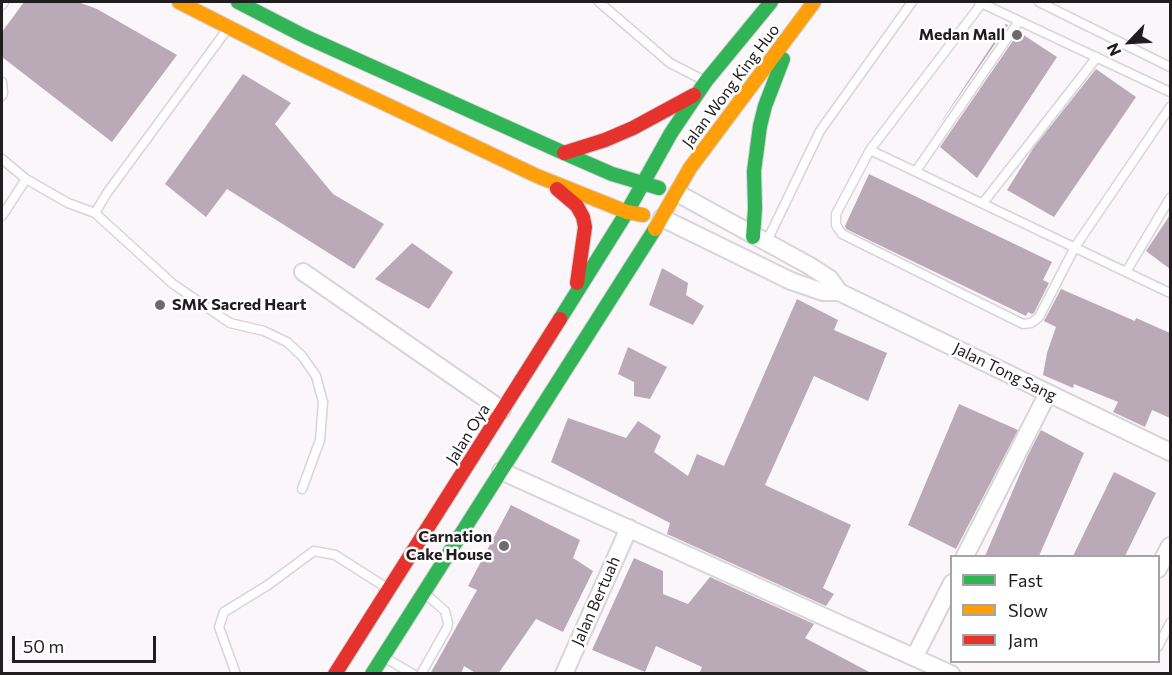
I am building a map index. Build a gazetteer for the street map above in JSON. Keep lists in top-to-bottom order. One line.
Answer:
{"streets":{"main road":["Jalan Wong King Huo","Jalan Oya"],"street":["Jalan Tong Sang","Jalan Bertuah"]},"crossings":[["Jalan Wong King Huo","Jalan Tong Sang"],["Jalan Wong King Huo","Jalan Oya"]],"places":["Medan Mall","SMK Sacred Heart","Carnation Cake House"],"legend":["Fast","Slow","Jam"],"scale_bar":"50 m","north":"bottom left"}
